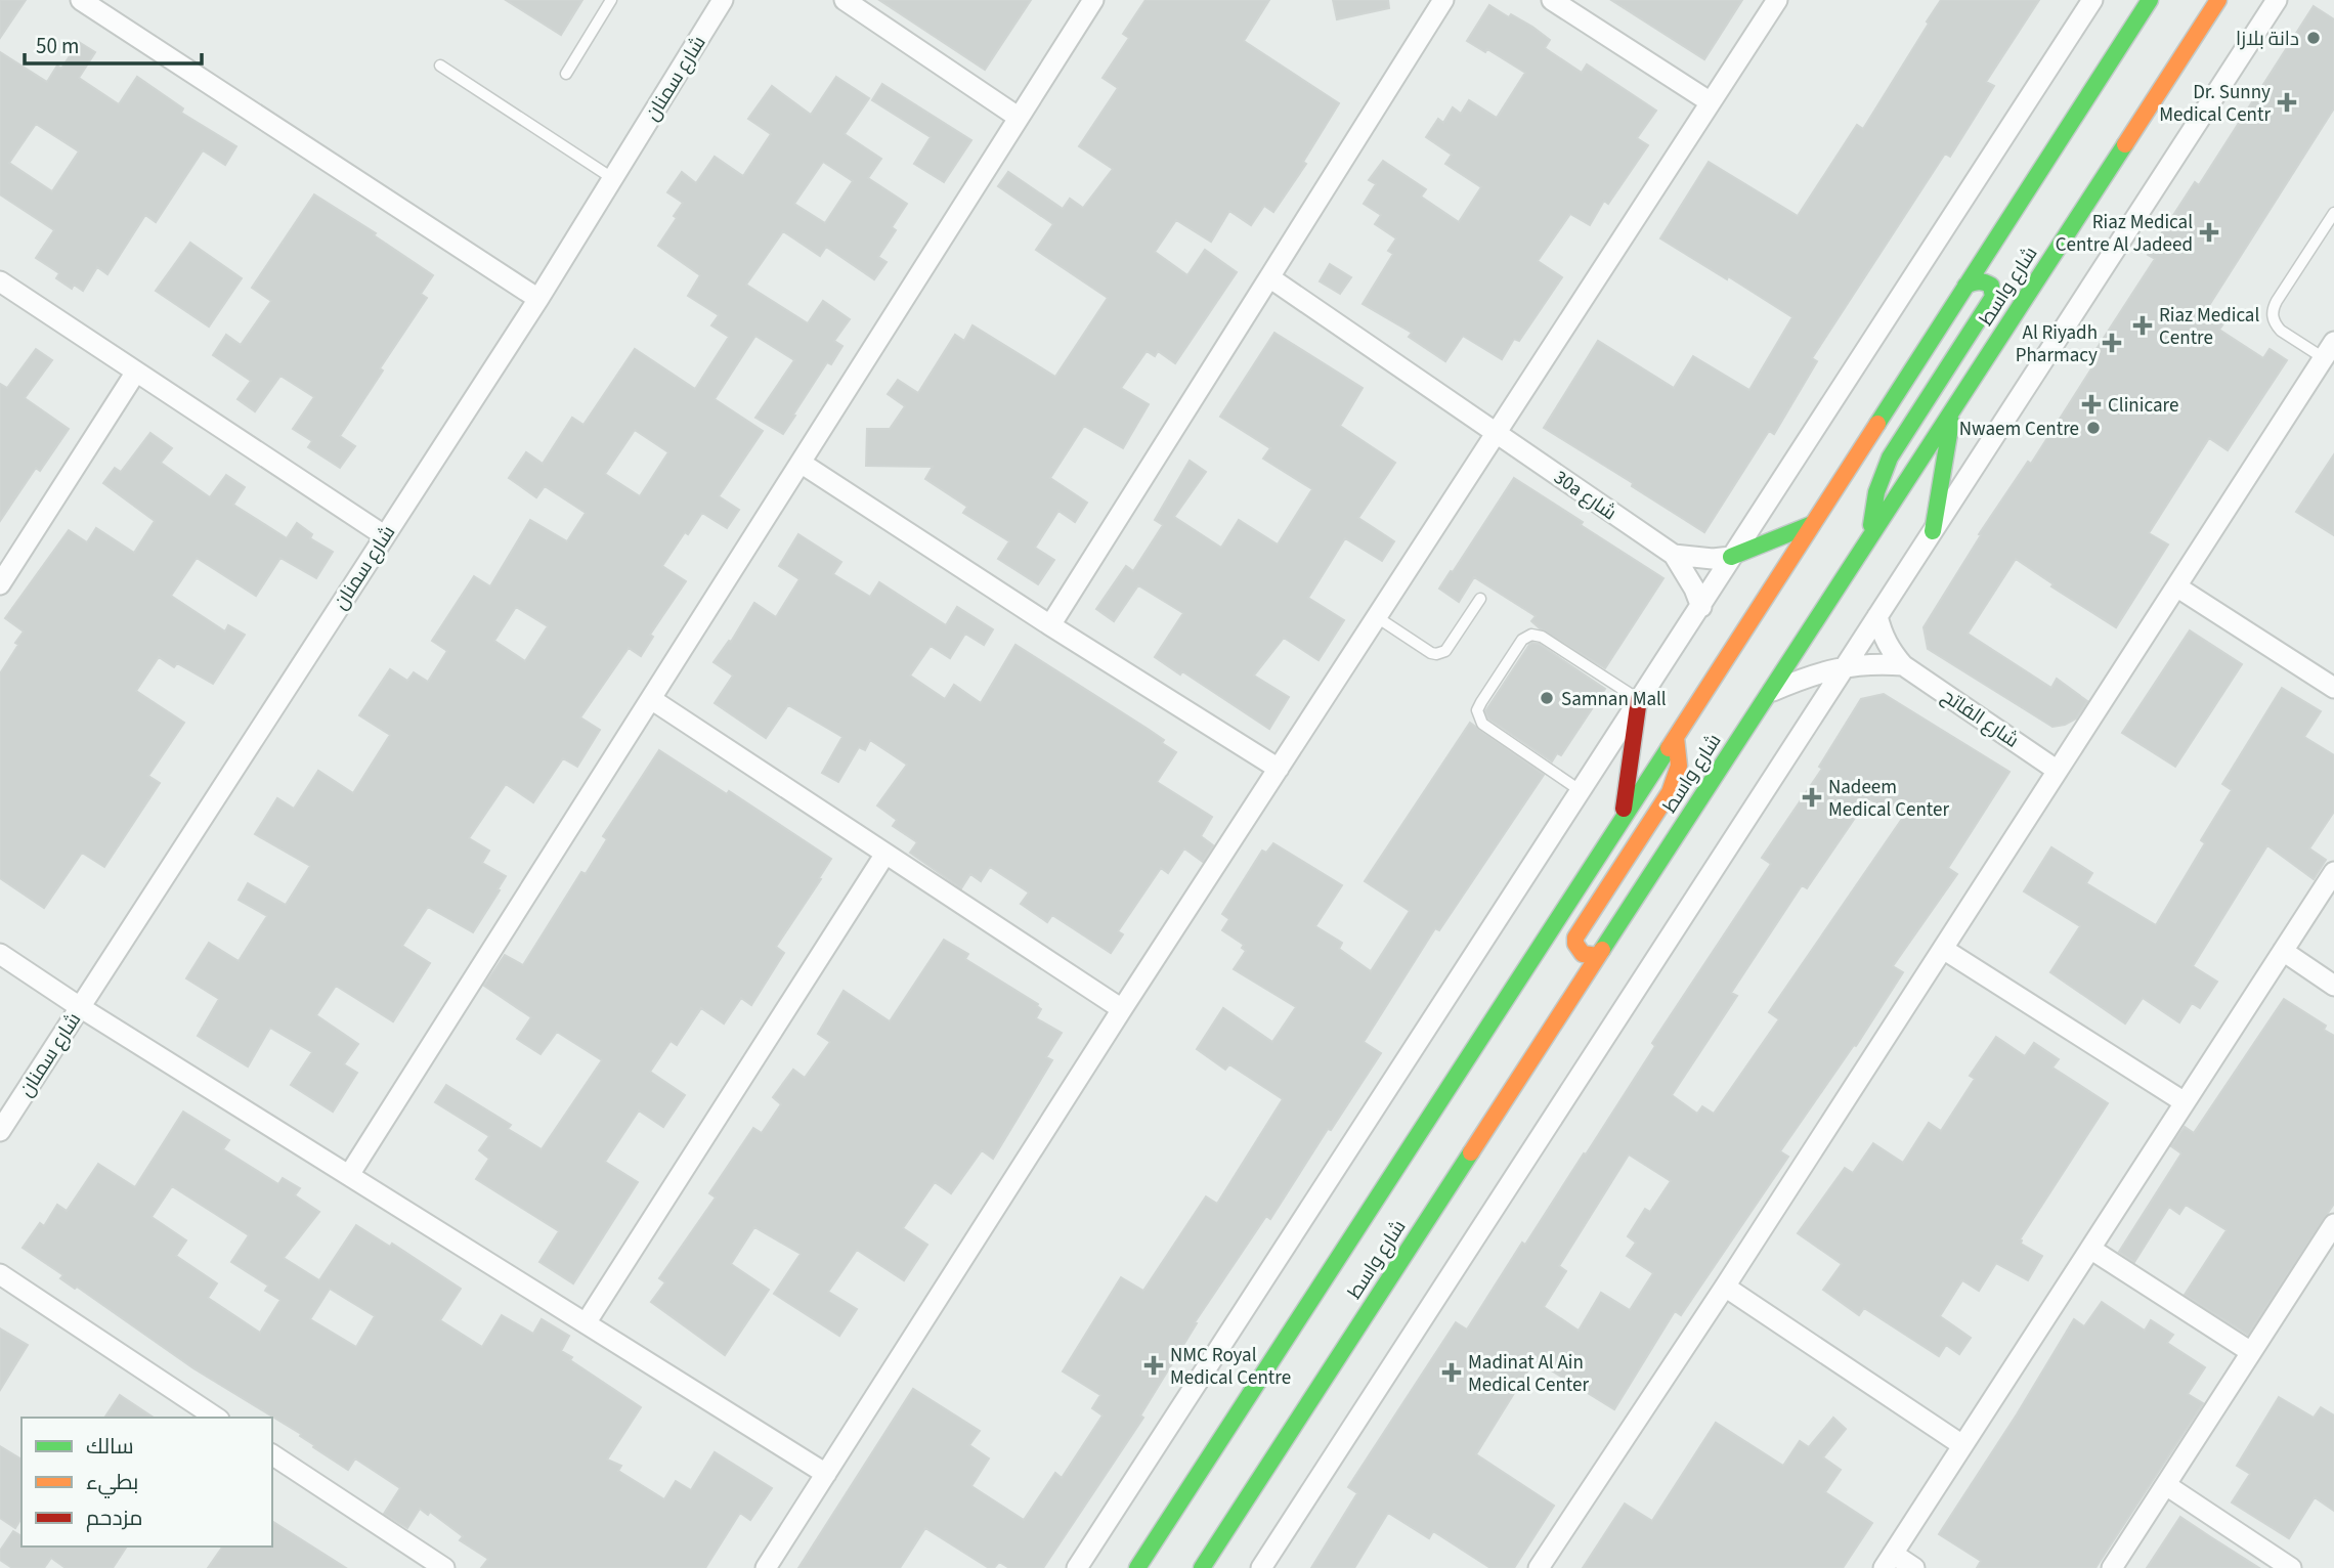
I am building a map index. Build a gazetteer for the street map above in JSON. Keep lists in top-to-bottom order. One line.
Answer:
{"streets":{"main road":["شارع واسط"],"street":["شارع سمنان","30a شارع","شارع الفاتح"]},"places":{"other":["دانة بلازا","Nwaem Centre","Samnan Mall"],"health":["Dr. Sunny Medical Centr","Riaz Medical Centre Al Jadeed","Riaz Medical Centre","Al Riyadh Pharmacy","Clinicare","Nadeem Medical Center","NMC Royal Medical Centre","Madinat Al Ain Medical Center"]},"legend":["سالك","بطيء","مزدحم"],"scale_bar":"50 m"}
